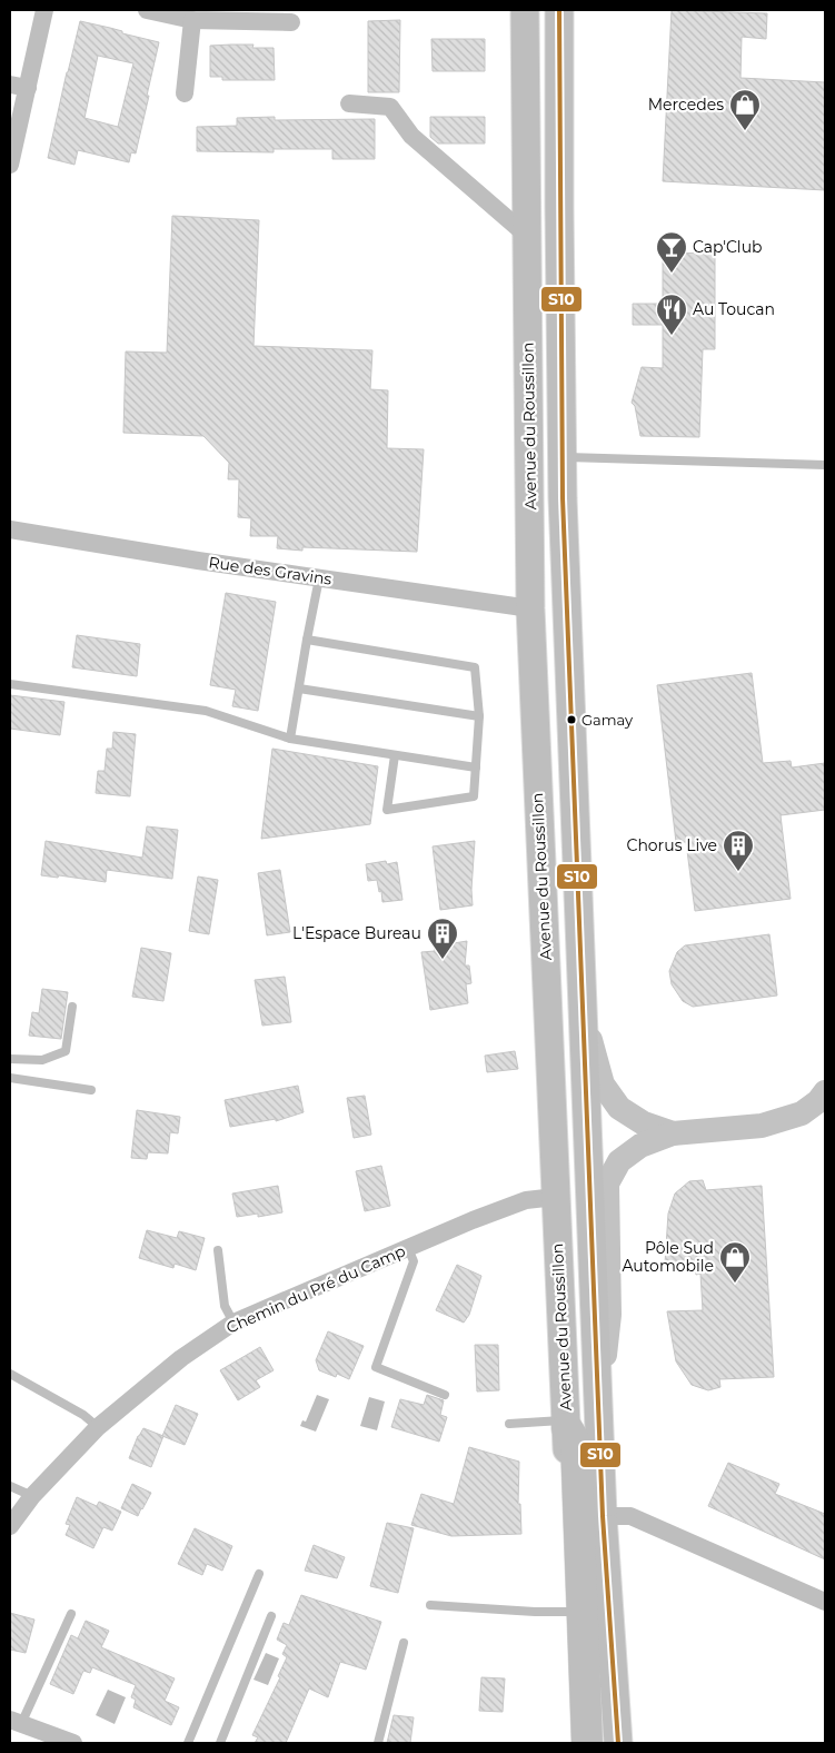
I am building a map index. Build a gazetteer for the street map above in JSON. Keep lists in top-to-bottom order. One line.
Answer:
{"streets":{"main road":["Avenue du Roussillon"],"street":["Rue des Gravins","Chemin du Pré du Camp"]},"crossings":[["Avenue du Roussillon","Rue des Gravins"],["Avenue du Roussillon","Chemin du Pré du Camp"]],"places":{"shop":["Mercedes","Pôle Sud Automobile"],"bar":["Cap'Club"],"restaurant":["Au Toucan"],"other":["Gamay"],"building":["Chorus Live","L'Espace Bureau"]},"lines":["transit line S10"]}
